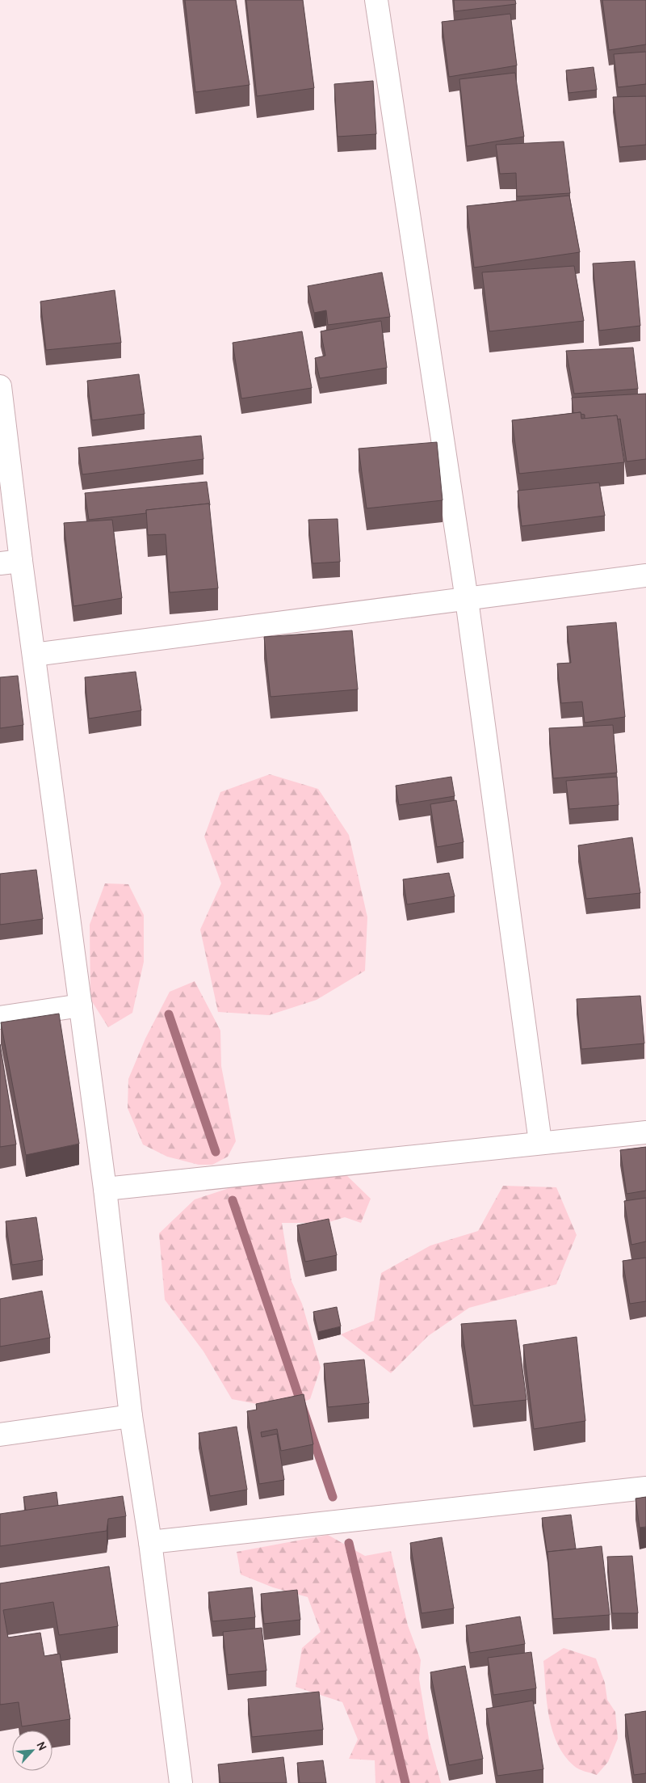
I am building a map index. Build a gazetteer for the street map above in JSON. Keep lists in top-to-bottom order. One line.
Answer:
{"north":"top right"}
